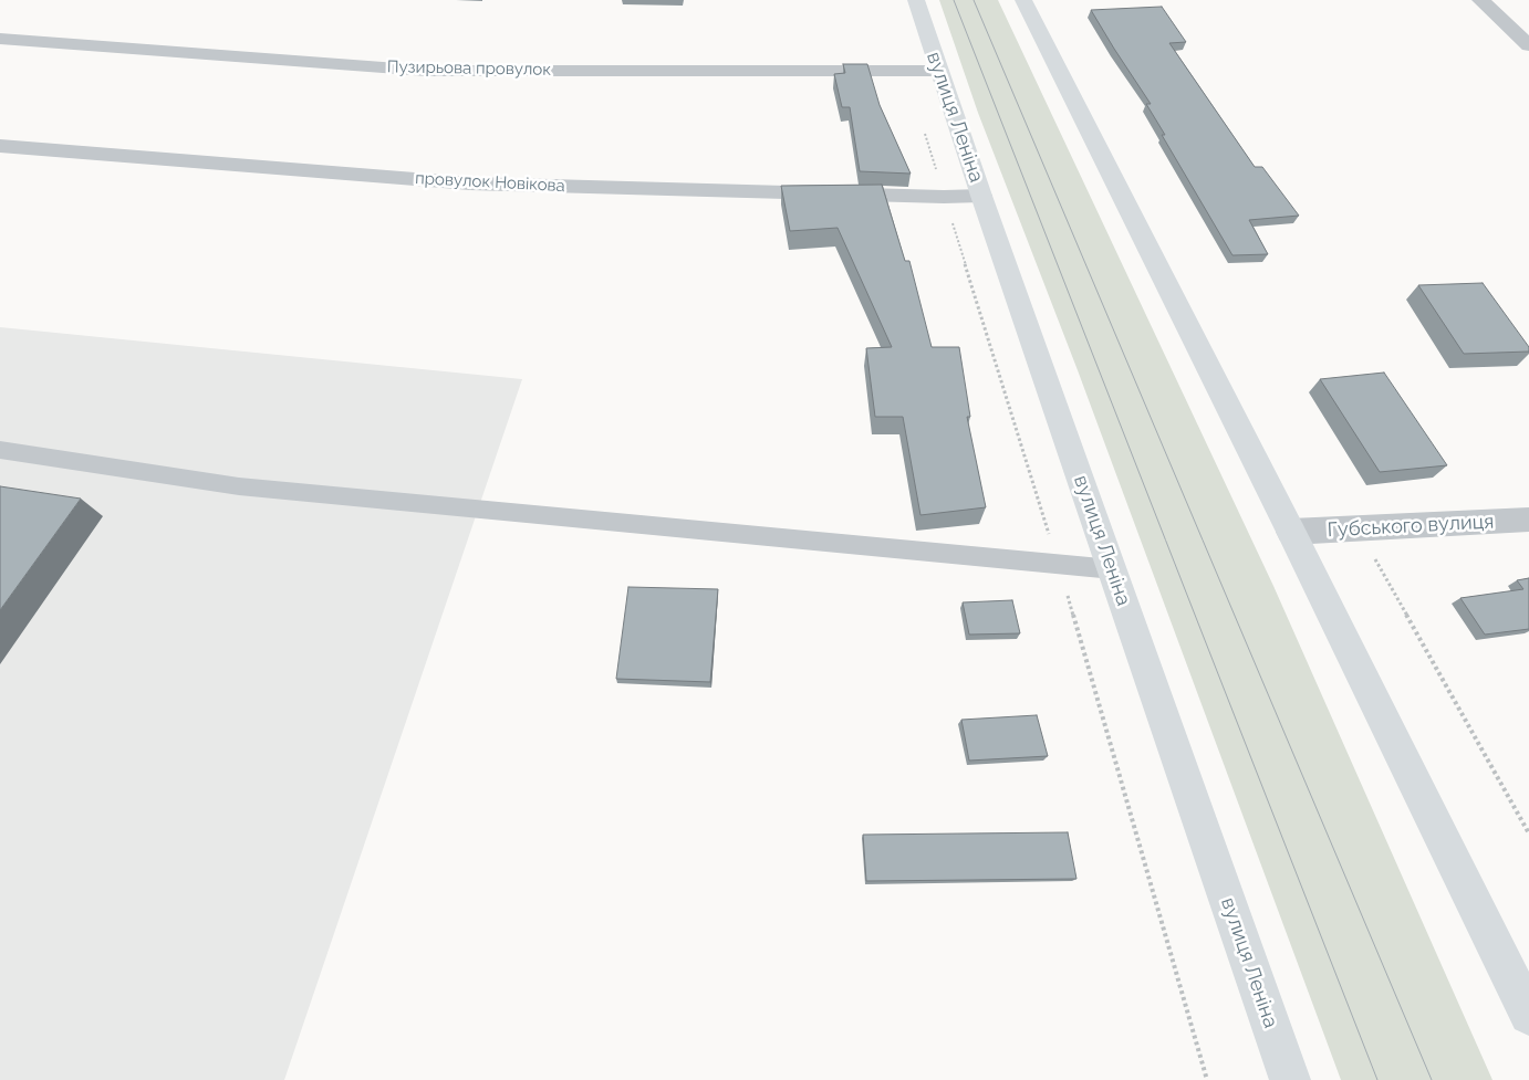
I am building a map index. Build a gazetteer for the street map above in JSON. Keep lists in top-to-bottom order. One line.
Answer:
{"streets":{"main road":["вулиця Леніна"],"street":["Пузирьова провулок","провулок Новікова","Губського вулиця"]},"crossings":[["Пузирьова провулок","вулиця Леніна"],["вулиця Леніна","провулок Новікова"]]}
